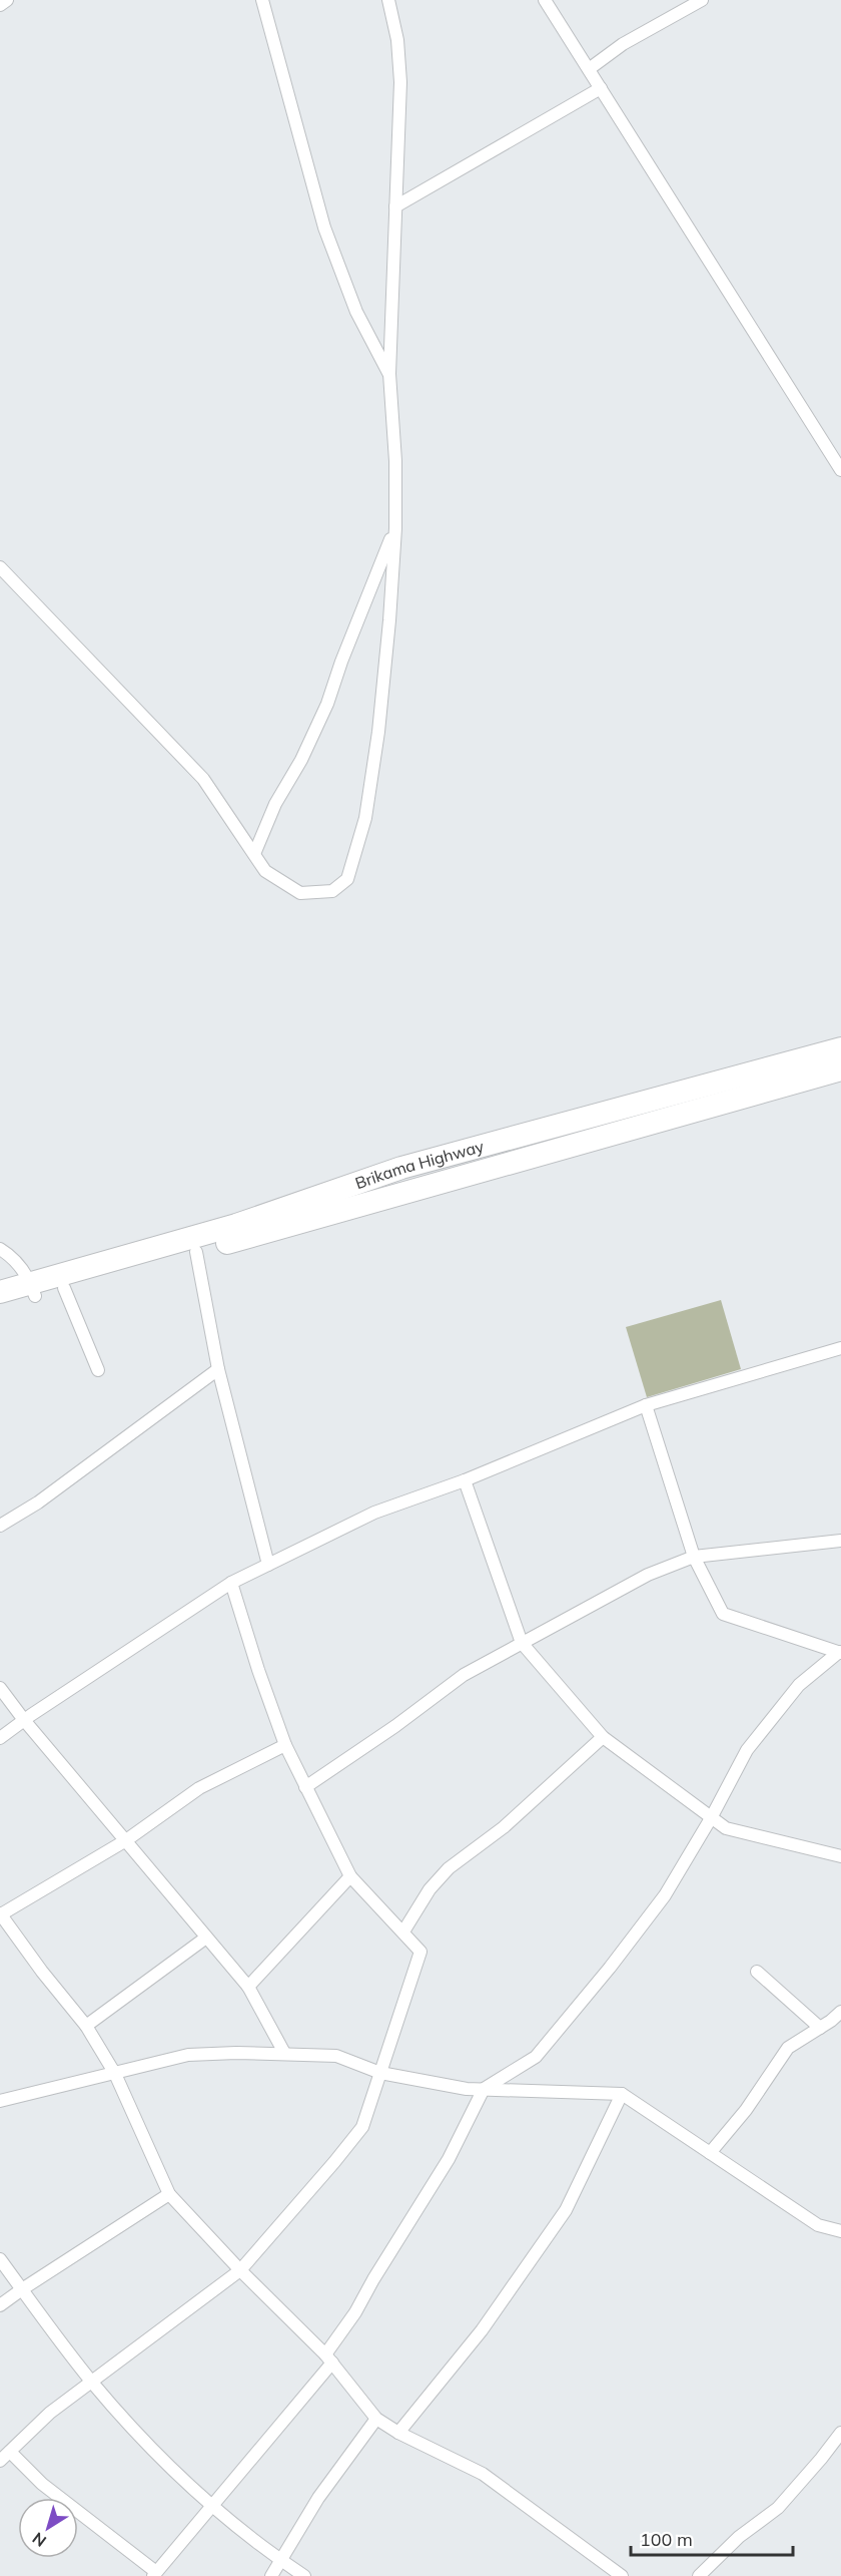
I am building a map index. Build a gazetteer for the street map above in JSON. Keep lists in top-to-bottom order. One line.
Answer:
{"streets":{"highway":["Brikama Highway"]},"scale_bar":"100 m","north":"bottom left"}
